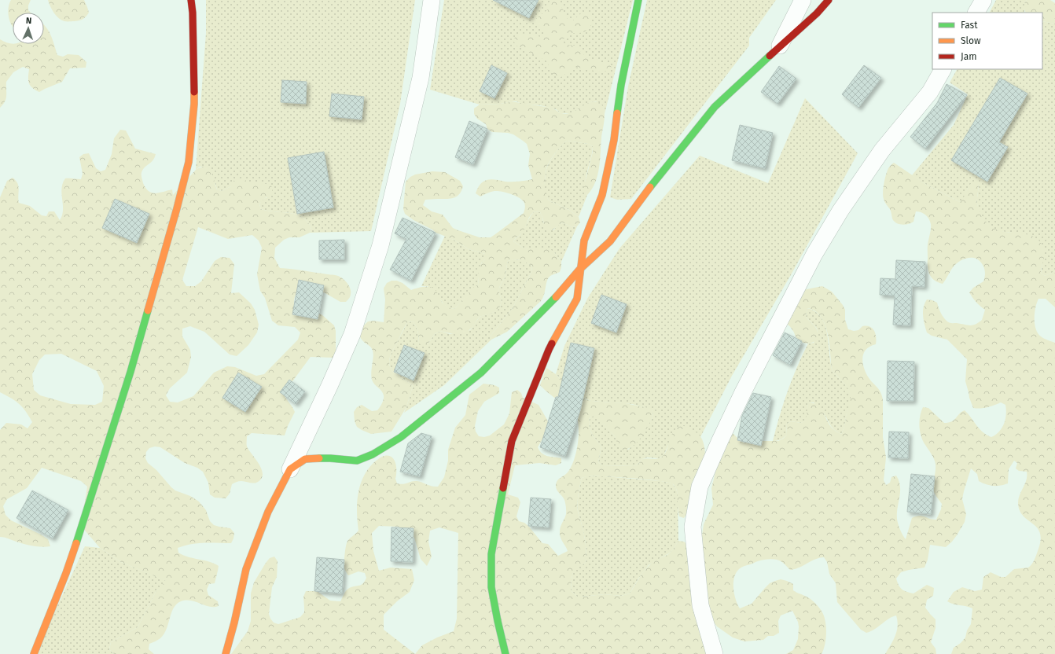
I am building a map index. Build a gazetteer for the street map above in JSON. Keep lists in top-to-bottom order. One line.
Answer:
{"legend":["Fast","Slow","Jam"],"north":"top"}
